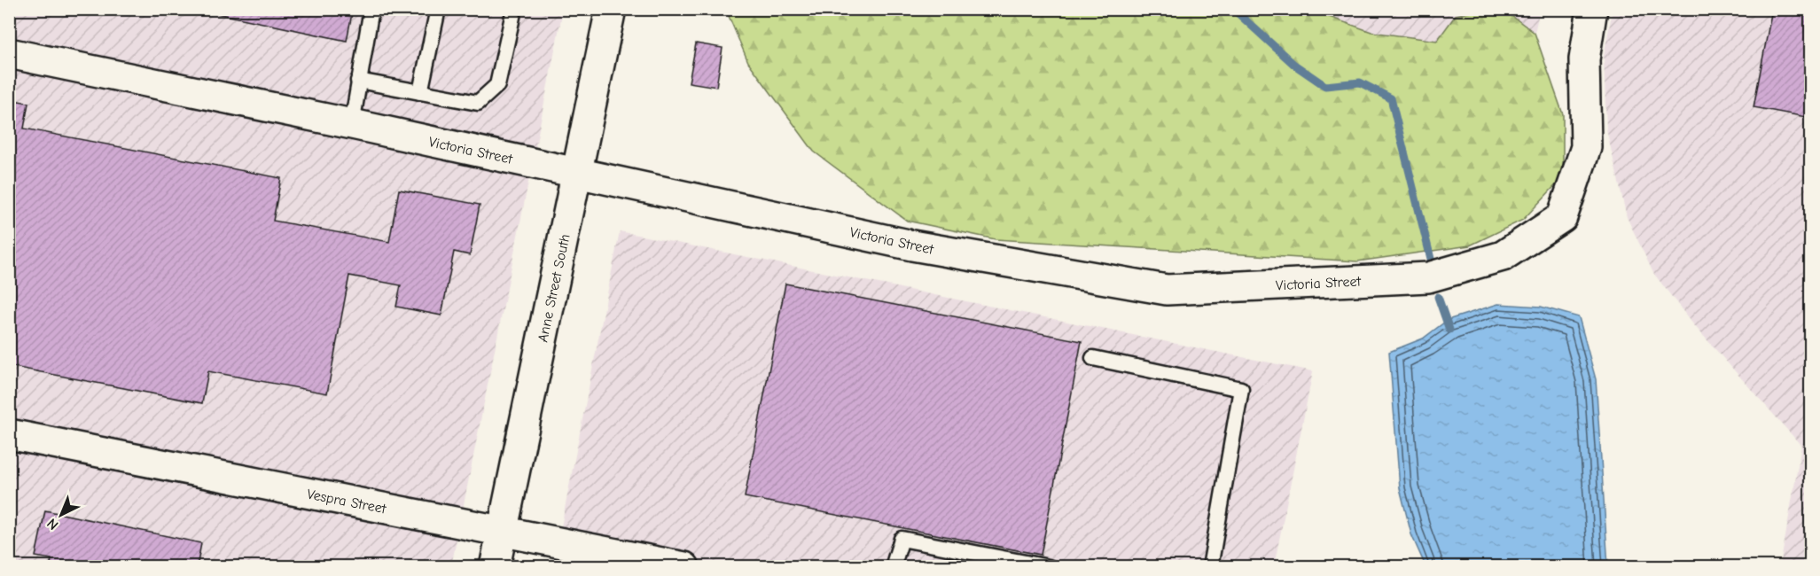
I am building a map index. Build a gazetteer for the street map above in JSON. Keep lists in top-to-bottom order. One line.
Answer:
{"streets":{"street":["Victoria Street","Anne Street South","Vespra Street"]},"crossings":[["Victoria Street","Anne Street South"],["Anne Street South","Vespra Street"]],"north":"bottom left"}
